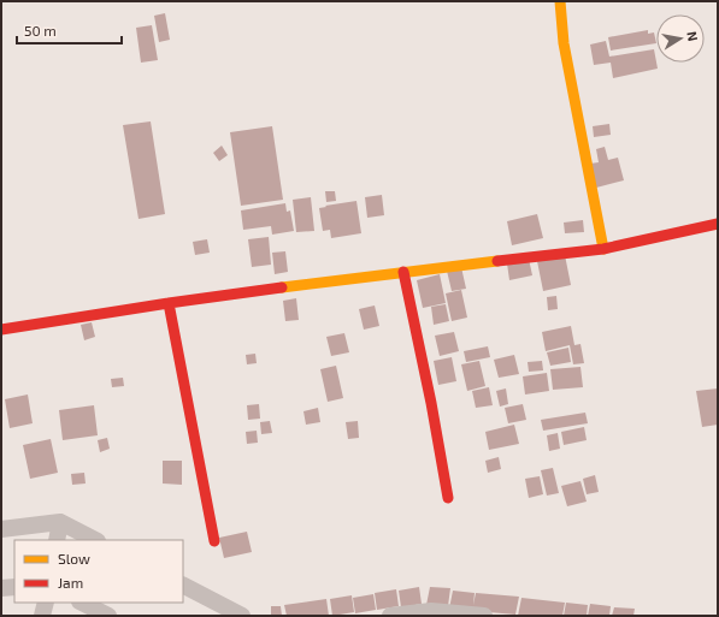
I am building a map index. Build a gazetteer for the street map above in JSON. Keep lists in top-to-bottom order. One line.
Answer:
{"legend":["Slow","Jam"],"scale_bar":"50 m","north":"right"}
